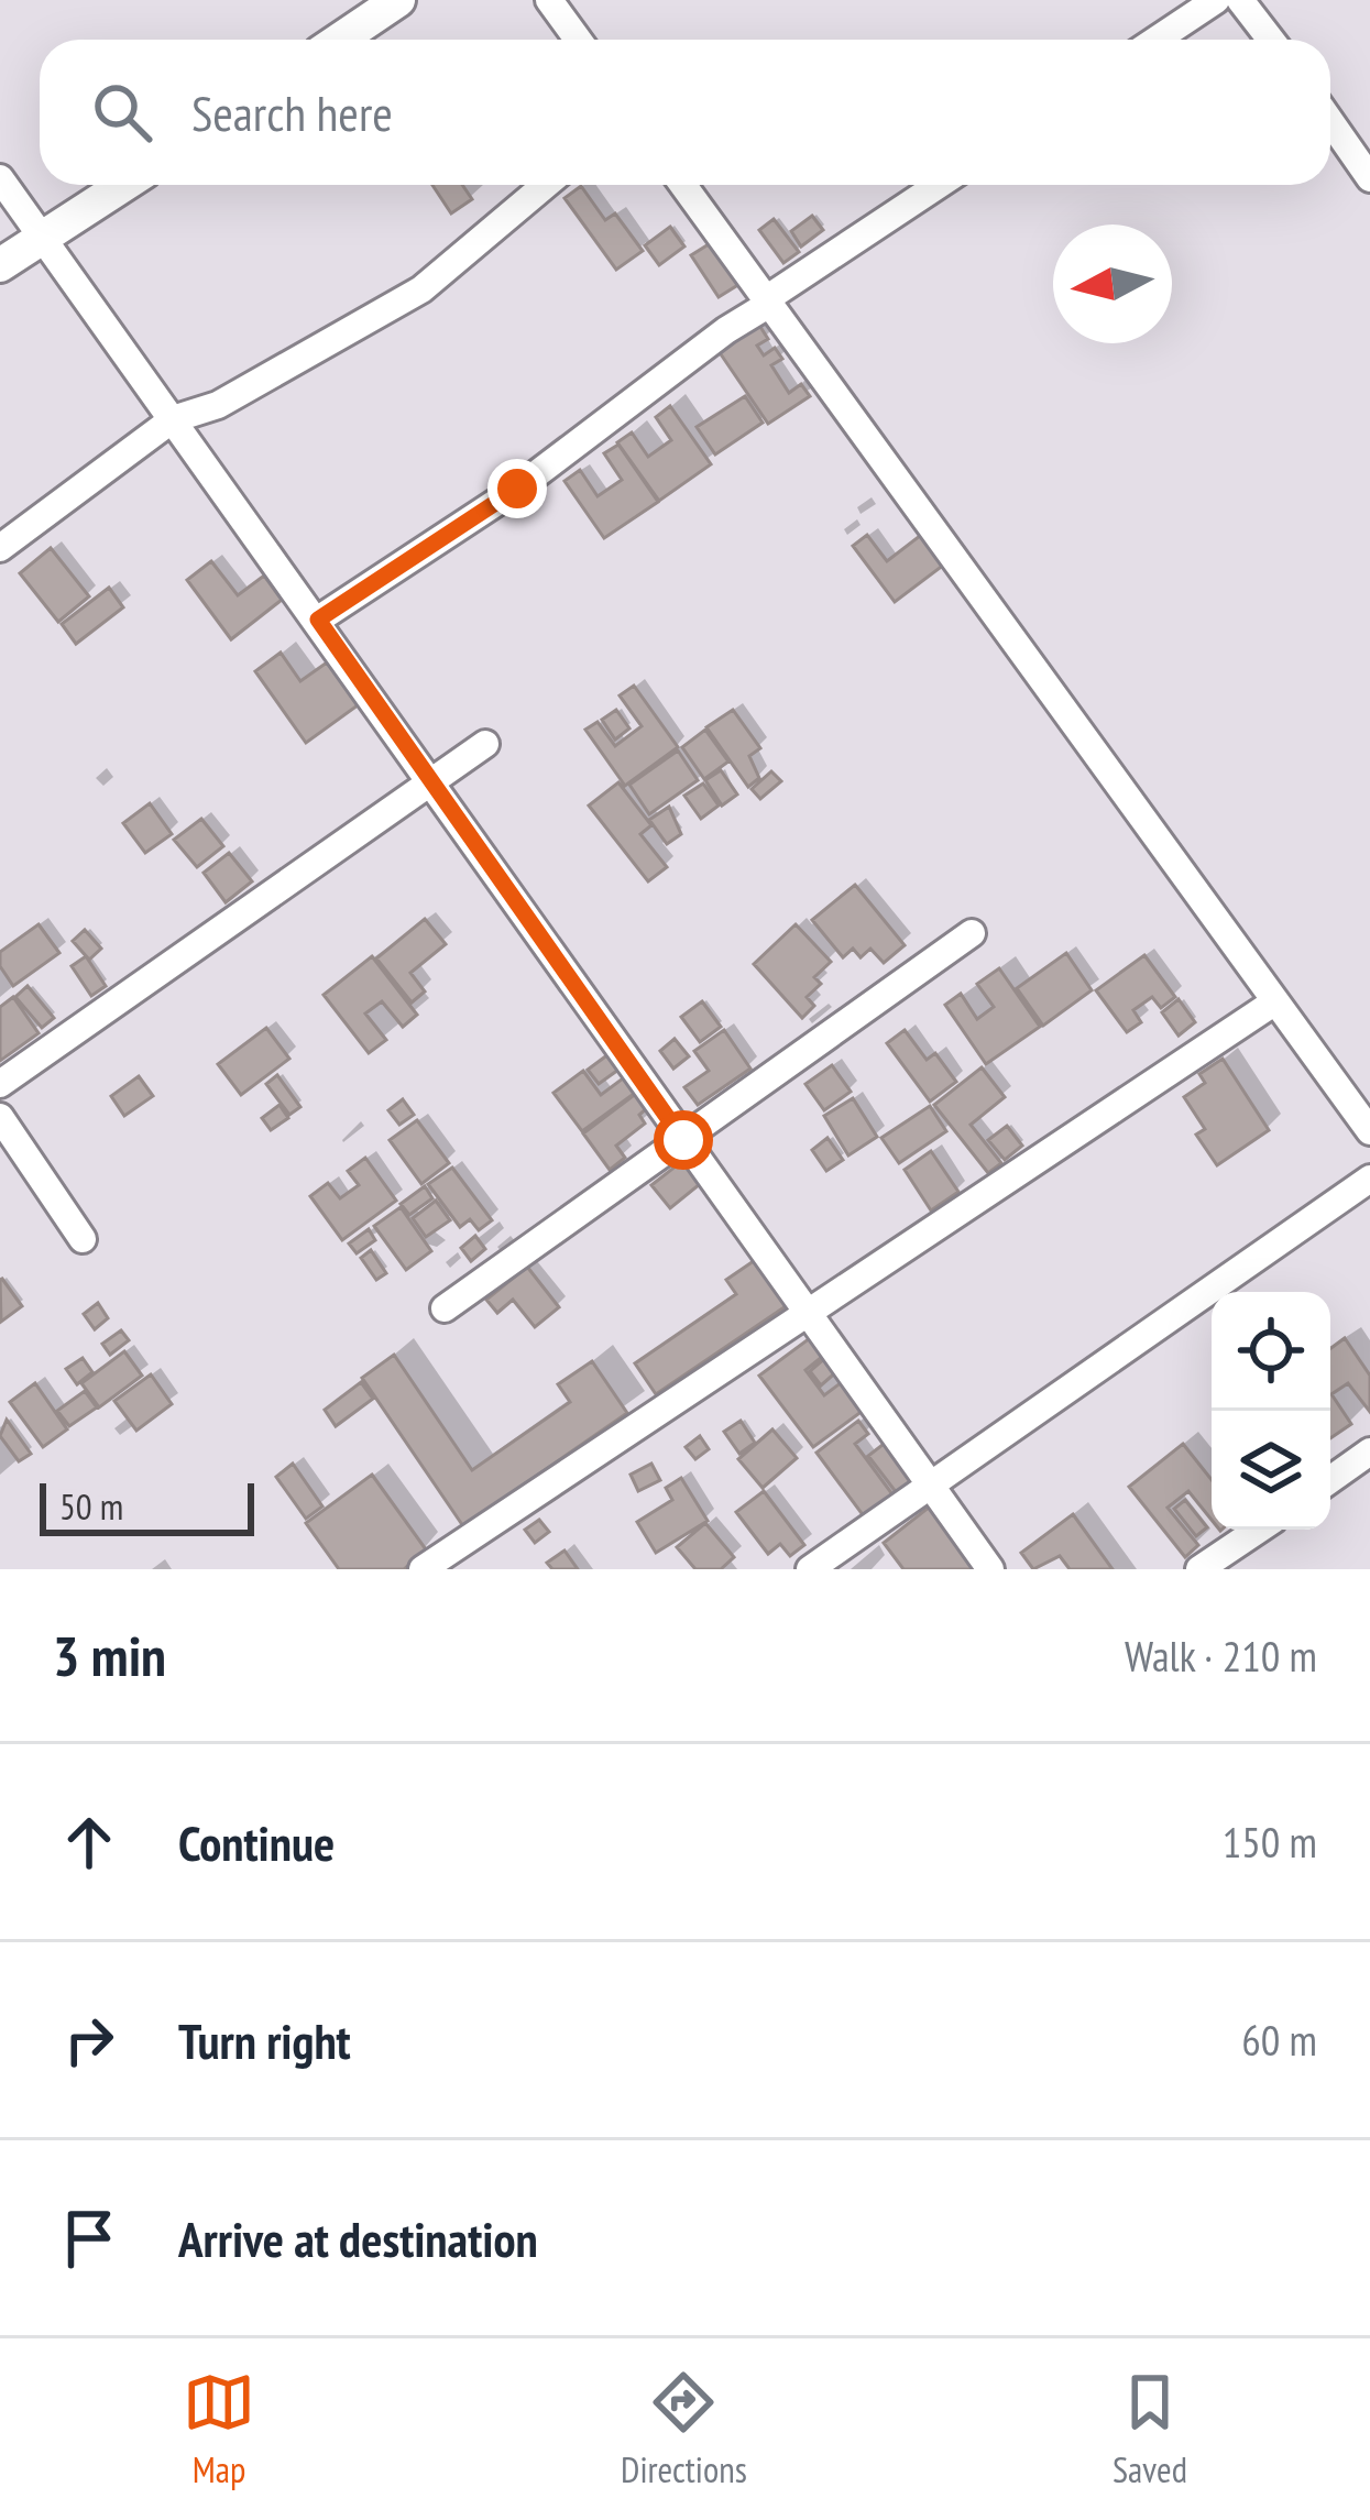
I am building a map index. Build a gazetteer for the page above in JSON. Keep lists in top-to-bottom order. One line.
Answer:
{"scale_bar":"50 m","north":"left","page":{"search":"Search here","scale":"50 m","heading":["3 min","Walk · 210 m"],"list":[["Continue","150 m"],["Turn right","60 m"],"Arrive at destination"],"nav":["Map","Directions","Saved"]}}
